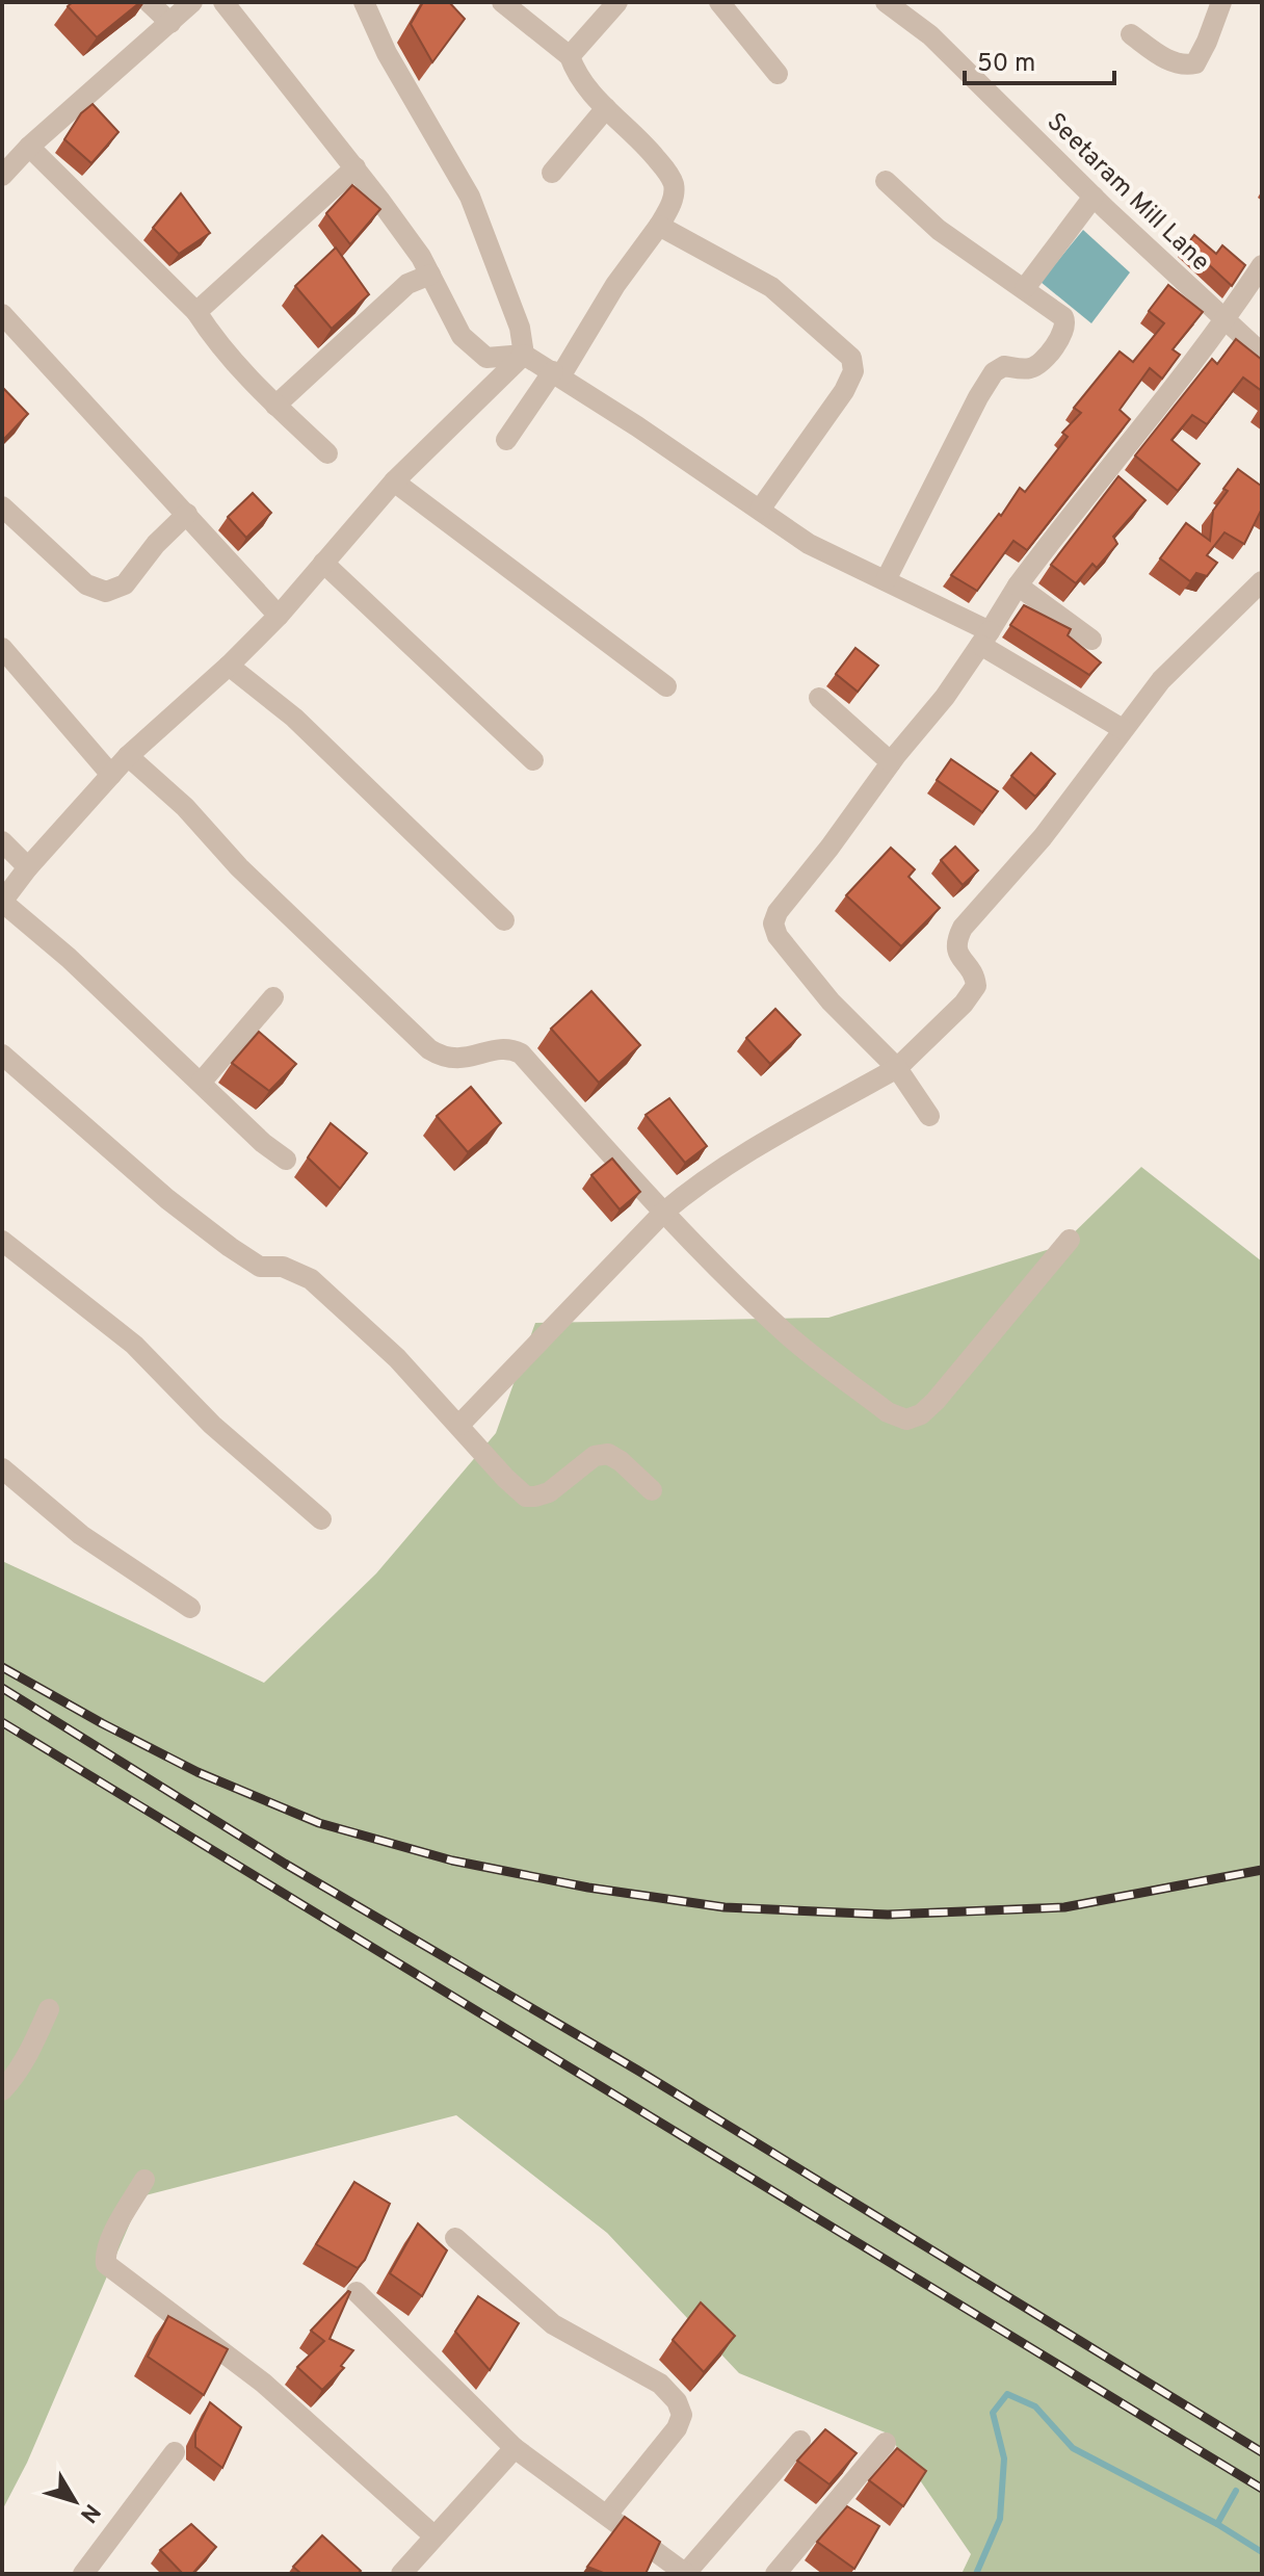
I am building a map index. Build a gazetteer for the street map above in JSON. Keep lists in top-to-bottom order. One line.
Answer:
{"streets":{"street":["Seetaram Mill Lane"]},"scale_bar":"50 m","north":"bottom right"}
